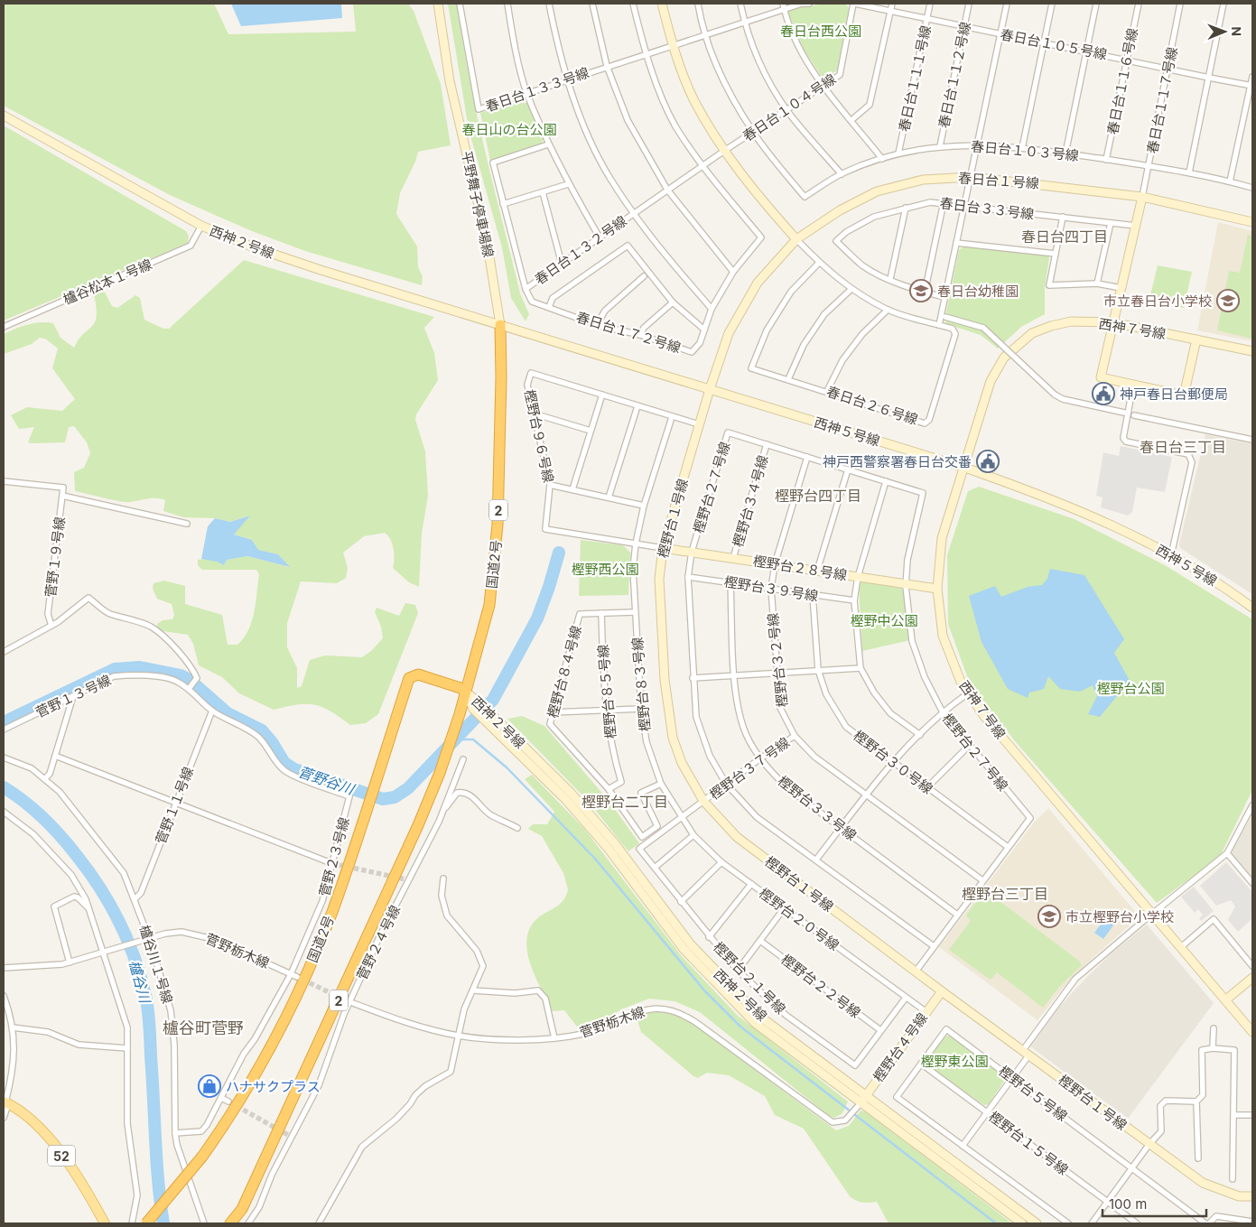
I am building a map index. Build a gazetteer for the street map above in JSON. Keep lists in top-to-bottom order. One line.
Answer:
{"streets":{"highway":["2","国道2号"],"main road":["52"],"street":["春日台１０５号線","春日台１１２号線","春日台１１１号線","春日台１１６号線","春日台１３３号線","春日台１１７号線","春日台１０４号線","春日台１０３号線","春日台１号線","平野舞子停車場線","春日台３３号線","西神２号線","春日台１３２号線","櫨谷松本１号線","西神７号線","春日台１７２号線","春日台２６号線","西神５号線","樫野台９６号線","樫野台２７号線","樫野台３４号線","樫野台１号線","菅野１９号線","樫野台２８号線","樫野台３９号線","樫野台３２号線","樫野台８４号線","樫野台８３号線","樫野台８５号線","菅野１３号線","樫野台３０号線","樫野台３７号線","菅野１１号線","樫野台３３号線","菅野２３号線","樫野台２０号線","菅野２４号線","菅野栃木線","櫨谷川１号線","樫野台２１号線","樫野台２２号線","樫野台４号線","樫野台５号線","樫野台１５号線"]},"crossings":[["春日台１０５号線","春日台１１２号線"],["春日台１０５号線","春日台１１１号線"],["春日台１０５号線","春日台１１６号線"],["春日台１０５号線","春日台１１７号線"],["春日台１０５号線","春日台１０４号線"],["春日台１１２号線","春日台１０３号線"],["春日台１１１号線","春日台１０３号線"],["春日台１１６号線","春日台１０３号線"],["春日台１１７号線","春日台１０３号線"],["春日台１１７号線","春日台１号線"],["春日台１０４号線","春日台１０３号線"],["春日台１０４号線","春日台１３２号線"],["春日台１号線","春日台２６号線"],["春日台１号線","西神５号線"],["春日台１号線","樫野台１号線"],["平野舞子停車場線","西神２号線"],["平野舞子停車場線","西神５号線"],["平野舞子停車場線","国道2号"],["西神２号線","櫨谷松本１号線"],["西神２号線","西神５号線"],["西神２号線","国道2号"],["西神２号線","菅野栃木線"],["西神２号線","樫野台４号線"],["春日台１３２号線","春日台１７２号線"],["西神７号線","西神５号線"],["西神７号線","樫野台２８号線"],["西神５号線","樫野台１号線"],["西神５号線","国道2号"],["樫野台９６号線","樫野台１号線"],["樫野台９６号線","樫野台２８号線"],["樫野台９６号線","樫野台８３号線"],["樫野台２７号線","樫野台３４号線"],["樫野台２７号線","樫野台１号線"],["樫野台２７号線","樫野台２８号線"],["樫野台２７号線","樫野台３９号線"],["樫野台２７号線","樫野台３２号線"],["樫野台２７号線","樫野台３０号線"],["樫野台２７号線","樫野台３７号線"],["樫野台２７号線","樫野台３３号線"],["樫野台３４号線","樫野台２８号線"],["樫野台１号線","樫野台２８号線"],["樫野台１号線","樫野台３７号線"],["樫野台１号線","樫野台２１号線"],["樫野台１号線","樫野台４号線"],["樫野台２８号線","樫野台３２号線"],["樫野台３９号線","樫野台３２号線"],["樫野台３９号線","樫野台３０号線"],["樫野台３９号線","樫野台３３号線"],["樫野台３２号線","樫野台３７号線"],["樫野台８４号線","樫野台８３号線"],["樫野台８４号線","樫野台８５号線"],["樫野台８３号線","樫野台２０号線"],["樫野台８３号線","樫野台２１号線"],["菅野１３号線","菅野１１号線"],["菅野１３号線","菅野２３号線"],["樫野台３７号線","樫野台３３号線"],["樫野台３７号線","樫野台２１号線"],["菅野１１号線","櫨谷川１号線"],["菅野２３号線","菅野栃木線"],["菅野２３号線","櫨谷川１号線"],["樫野台２０号線","樫野台２１号線"],["樫野台２０号線","樫野台４号線"],["菅野栃木線","櫨谷川１号線"],["菅野栃木線","樫野台４号線"],["樫野台２１号線","樫野台２２号線"],["樫野台５号線","樫野台１５号線"]],"districts":["春日台四丁目","春日台三丁目","樫野台四丁目","樫野台二丁目","樫野台三丁目","櫨谷町菅野"],"water":["菅野谷川","櫨谷川"],"parks":["春日台西公園","春日山の台公園","樫野西公園","樫野中公園","樫野台公園","樫野東公園"],"places":{"school or university":["春日台幼稚園","市立春日台小学校","市立樫野台小学校"],"public building":["神戸春日台郵便局","神戸西警察署春日台交番"],"shop":["ハナサクプラス"]},"scale_bar":"100 m","north":"right"}
